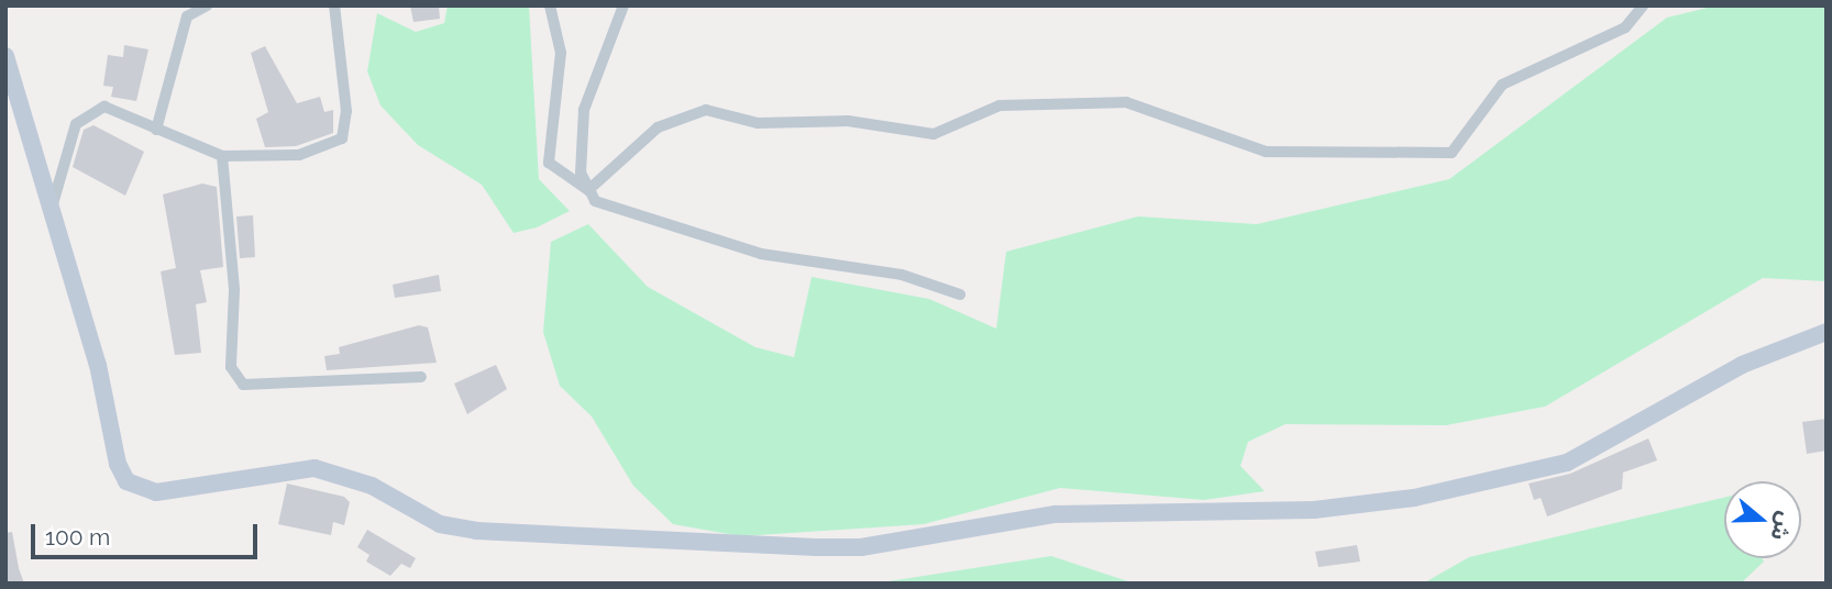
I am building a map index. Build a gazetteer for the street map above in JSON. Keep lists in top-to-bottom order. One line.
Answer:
{"scale_bar":"100 m","north":"right"}
